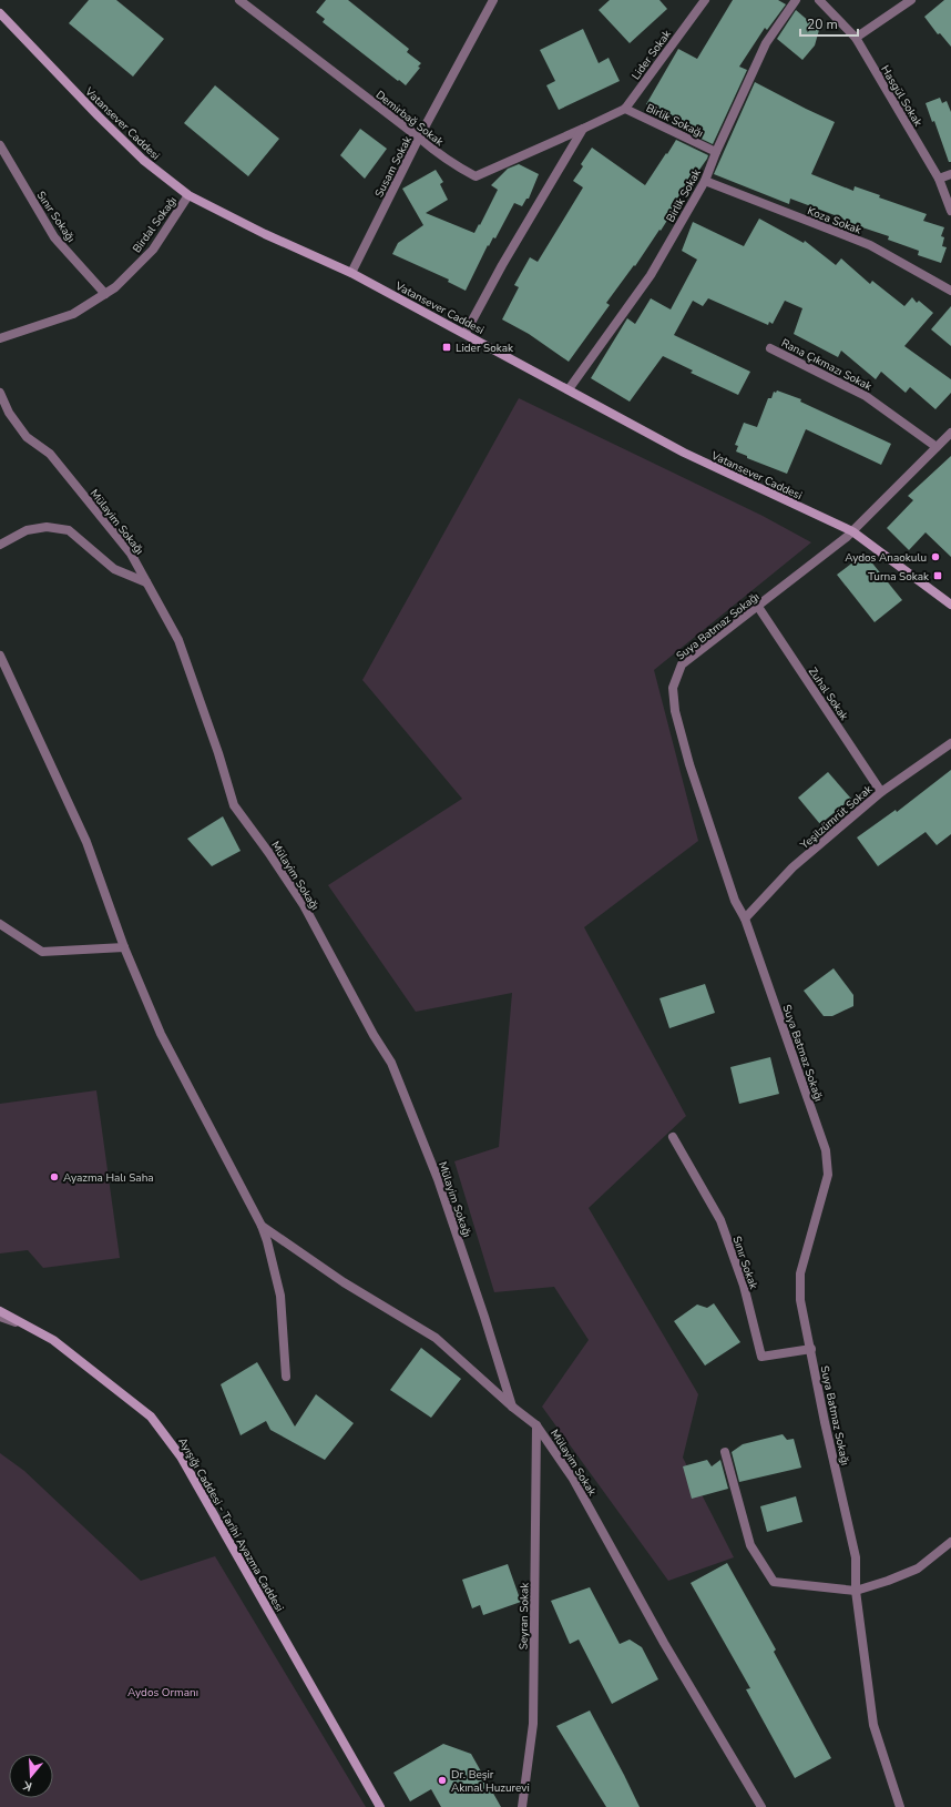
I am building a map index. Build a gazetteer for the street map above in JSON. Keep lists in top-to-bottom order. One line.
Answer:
{"streets":{"main road":["Vatansever Caddesi","Ayışığı Caddesi - Tarihi Ayazma Caddesi"],"street":["Lider Sokak","Hasgül Sokak","Demirbağ Sokak","Birlik Sokağı","Susam Sokak","Birlik Sokak","Sınır Sokağı","Koza Sokak","Birdal Sokağı","Rana Çıkmazı Sokak","Mülayim Sokağı","Suya Batmaz Sokağı","Zuhal Sokak","Yeşilzümrüt Sokak","Sınır Sokak","Mülayim Sokak","Seyran Sokak"]},"crossings":[["Lider Sokak","Demirbağ Sokak"],["Lider Sokak","Birlik Sokağı"],["Demirbağ Sokak","Susam Sokak"],["Birlik Sokağı","Birlik Sokak"],["Vatansever Caddesi","Susam Sokak"],["Vatansever Caddesi","Birlik Sokak"],["Vatansever Caddesi","Birdal Sokağı"],["Vatansever Caddesi","Suya Batmaz Sokağı"],["Birlik Sokak","Koza Sokak"],["Sınır Sokağı","Birdal Sokağı"],["Rana Çıkmazı Sokak","Suya Batmaz Sokağı"],["Mülayim Sokağı","Mülayim Sokak"],["Suya Batmaz Sokağı","Zuhal Sokak"],["Suya Batmaz Sokağı","Yeşilzümrüt Sokak"],["Suya Batmaz Sokağı","Sınır Sokak"],["Zuhal Sokak","Yeşilzümrüt Sokak"],["Mülayim Sokak","Seyran Sokak"]],"parks":["Aydos Ormanı"],"places":{"transit":["Lider Sokak","Turna Sokak"],"other":["Aydos Anaokulu","Ayazma Halı Saha","Dr. Beşir Akınal Huzurevi"]},"scale_bar":"20 m","north":"bottom"}
